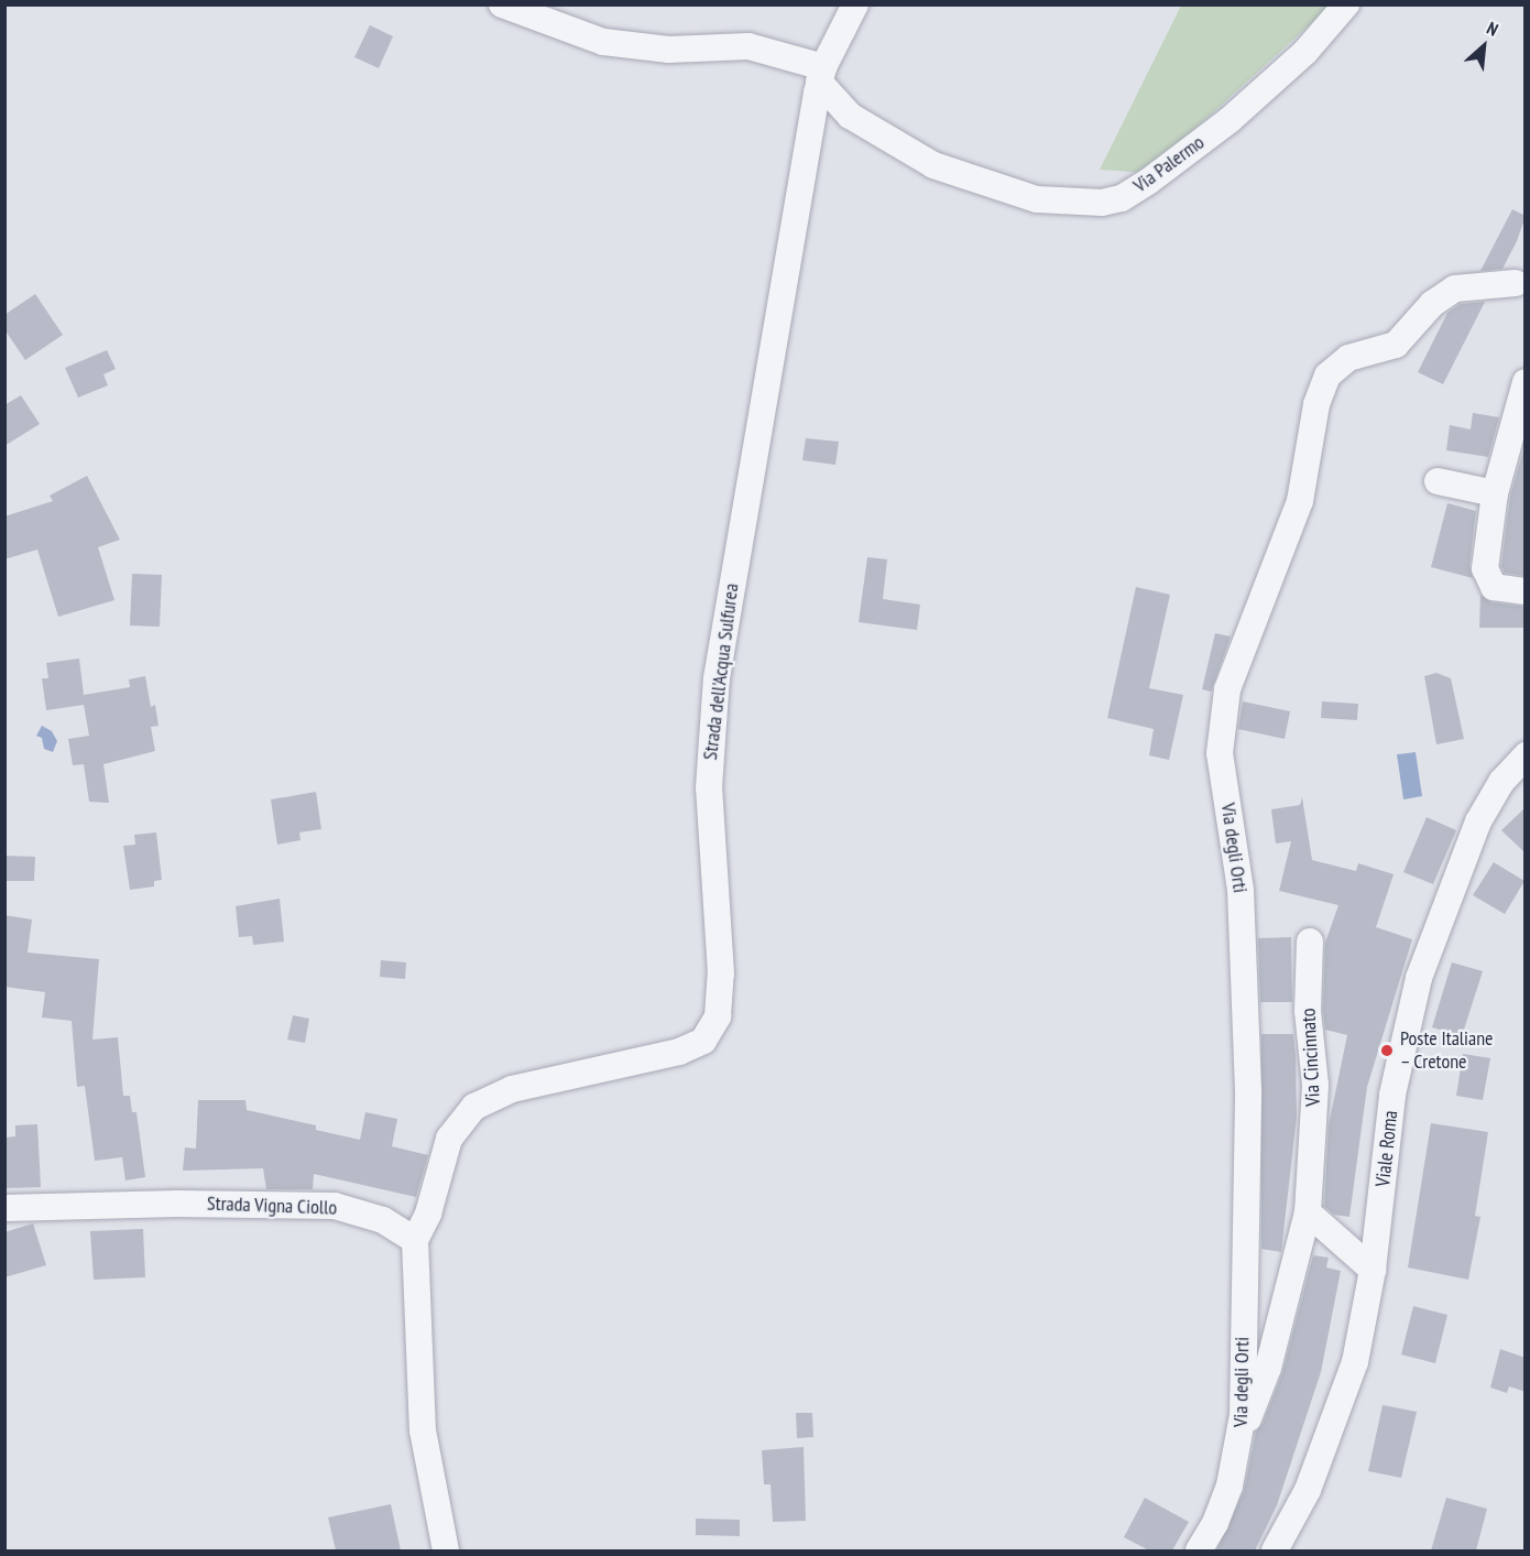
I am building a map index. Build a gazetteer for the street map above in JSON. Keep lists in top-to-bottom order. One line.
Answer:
{"streets":{"street":["Via Palermo","Strada dell'Acqua Sulfurea","Via degli Orti","Via Cincinnato","Viale Roma","Strada Vigna Ciollo"]},"crossings":[["Via Palermo","Strada dell'Acqua Sulfurea"],["Strada dell'Acqua Sulfurea","Strada Vigna Ciollo"],["Via degli Orti","Via Cincinnato"]],"places":["Poste Italiane – Cretone"],"north":"top right"}
